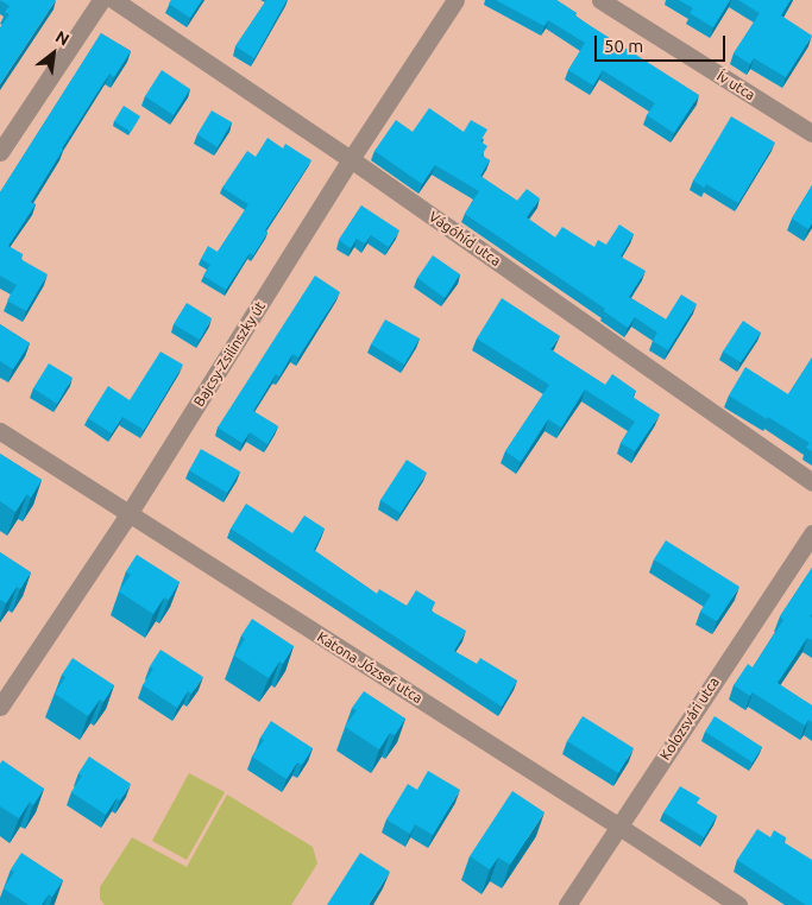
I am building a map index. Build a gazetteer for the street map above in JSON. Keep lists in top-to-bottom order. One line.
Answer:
{"streets":{"street":["Ív utca","Vágóhíd utca","Bajcsy-Zsilinszky út","Katona József utca","Kolozsvári utca"]},"crossings":[["Vágóhíd utca","Bajcsy-Zsilinszky út"],["Bajcsy-Zsilinszky út","Katona József utca"],["Katona József utca","Kolozsvári utca"]],"scale_bar":"50 m","north":"top right"}
